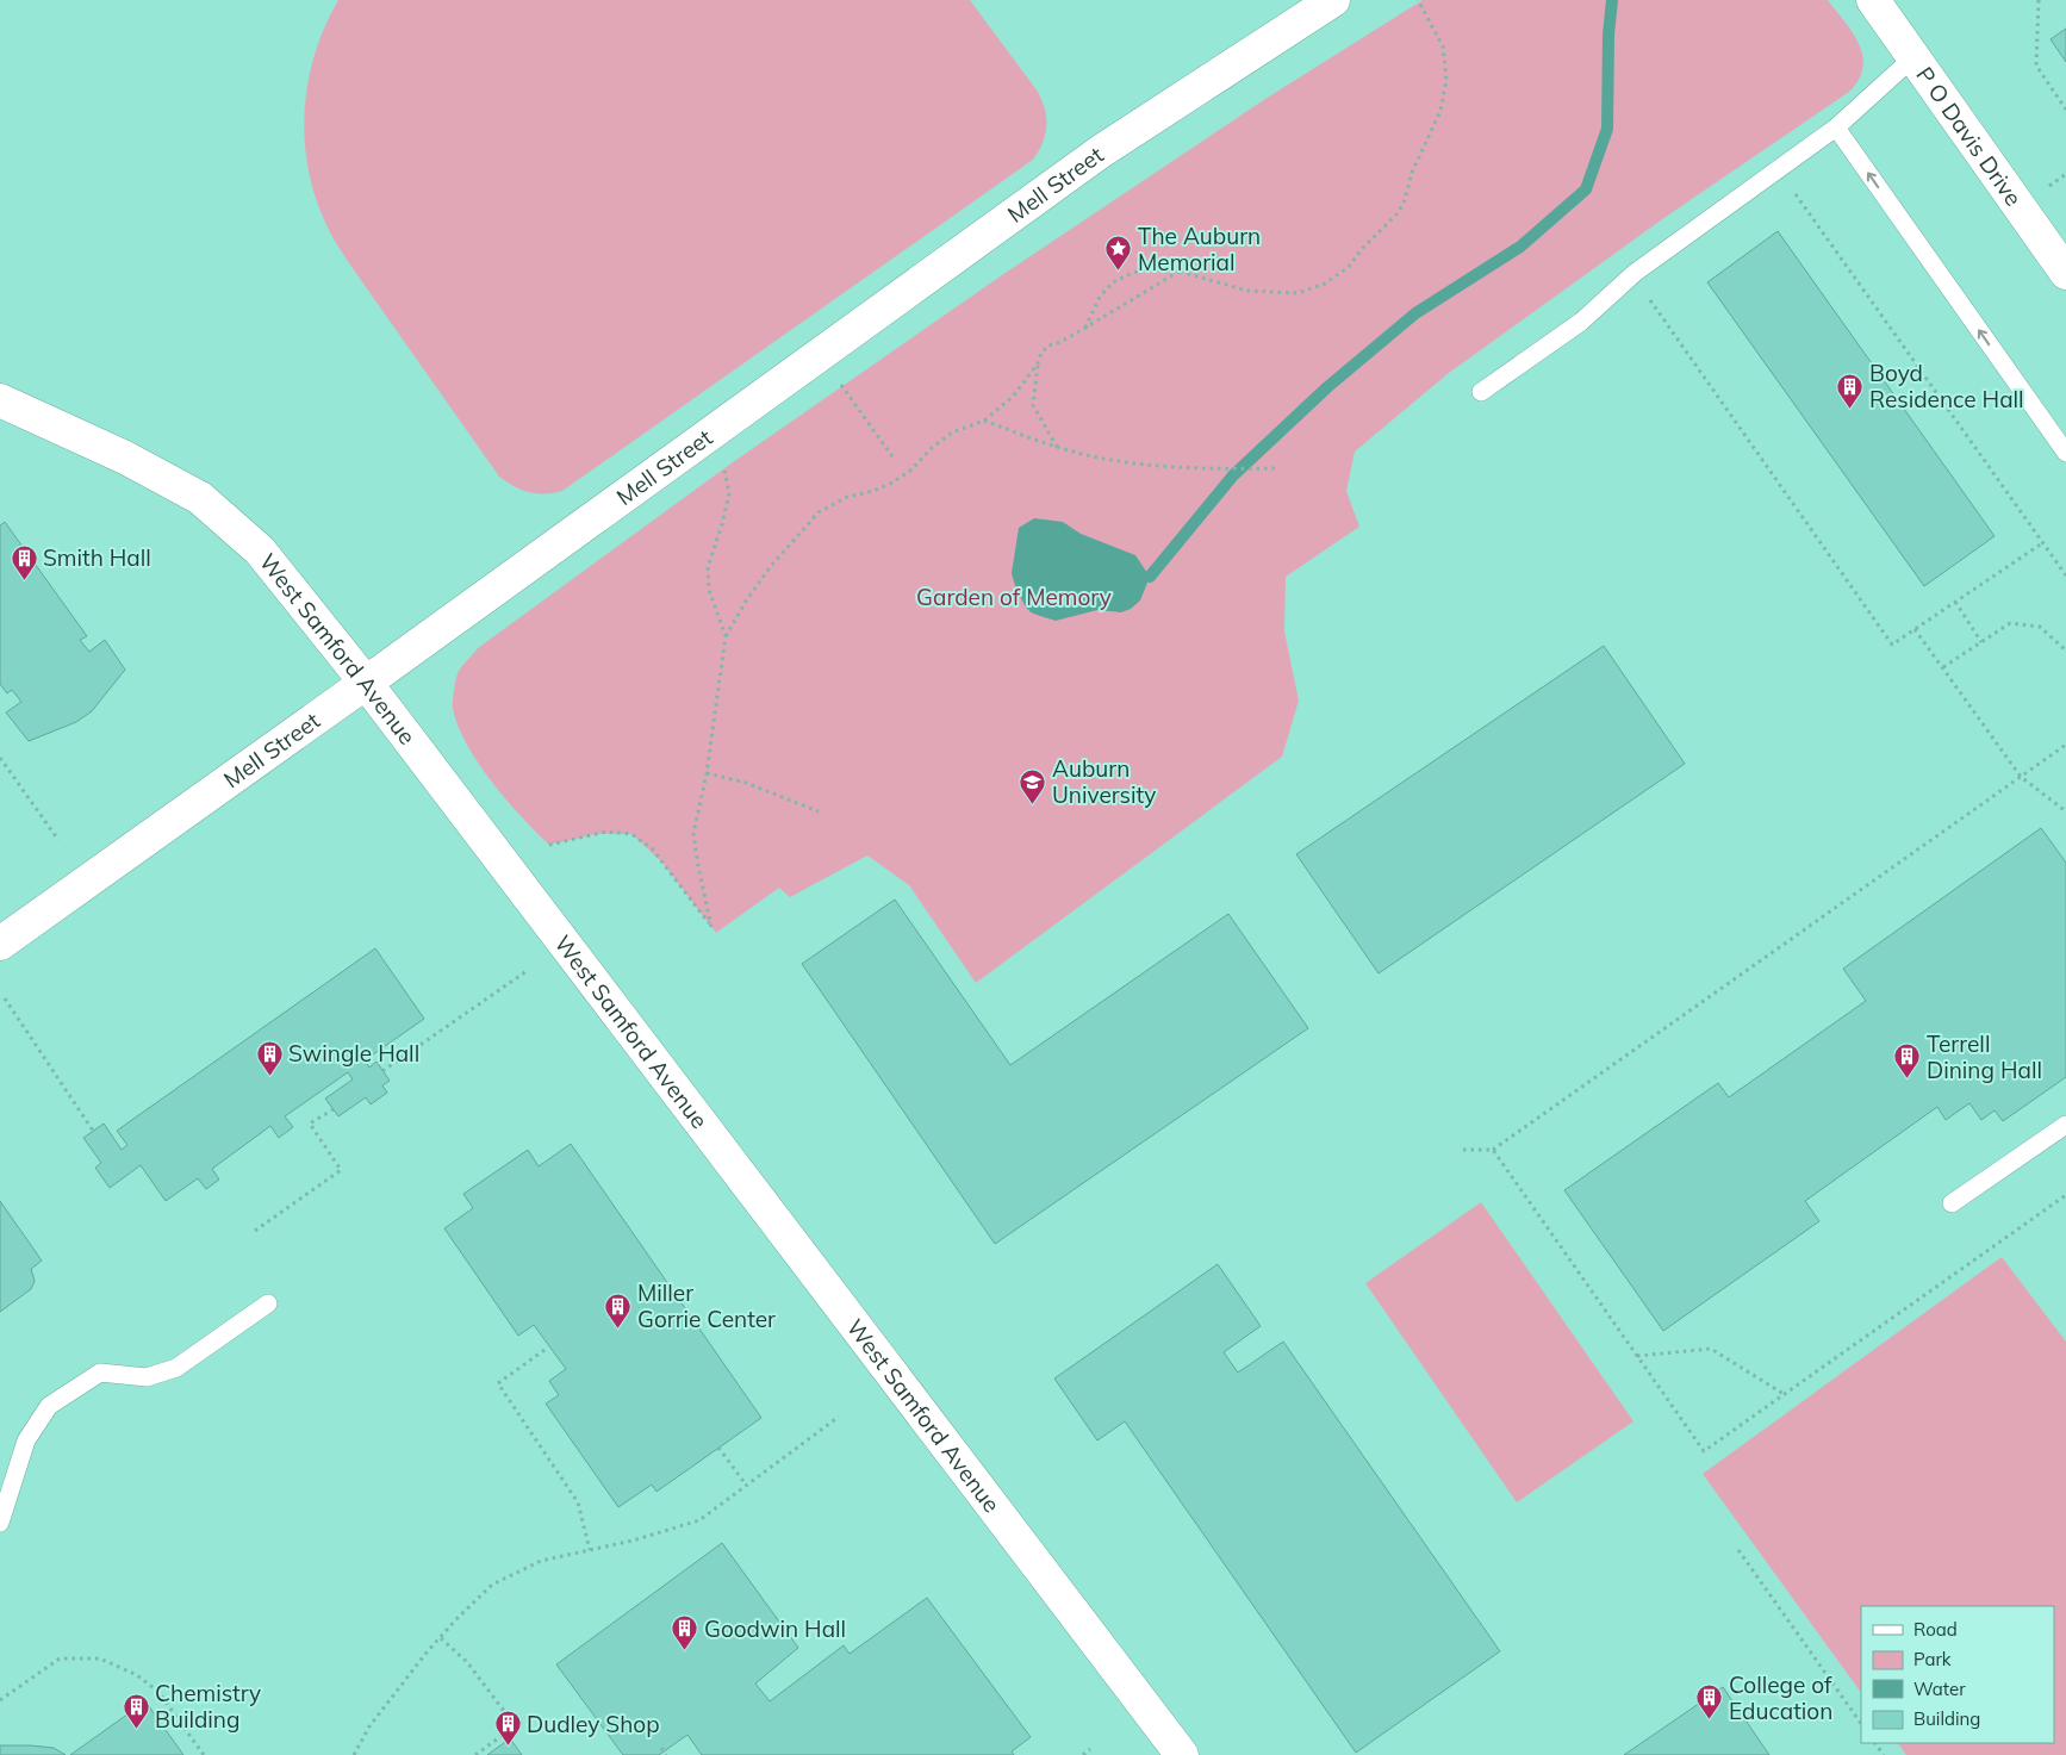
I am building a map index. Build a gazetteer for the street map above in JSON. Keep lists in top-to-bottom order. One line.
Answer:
{"streets":{"street":["P O Davis Drive","Mell Street","West Samford Avenue"]},"crossings":[["Mell Street","West Samford Avenue"]],"parks":["Garden of Memory"],"places":{"place":["The Auburn Memorial"],"building":["Boyd Residence Hall","Smith Hall","Swingle Hall","Terrell Dining Hall","Miller Gorrie Center","Goodwin Hall","College of Education","Chemistry Building","Dudley Shop"],"school or university":["Auburn University"]},"legend":["Road","Park","Water","Building"]}
